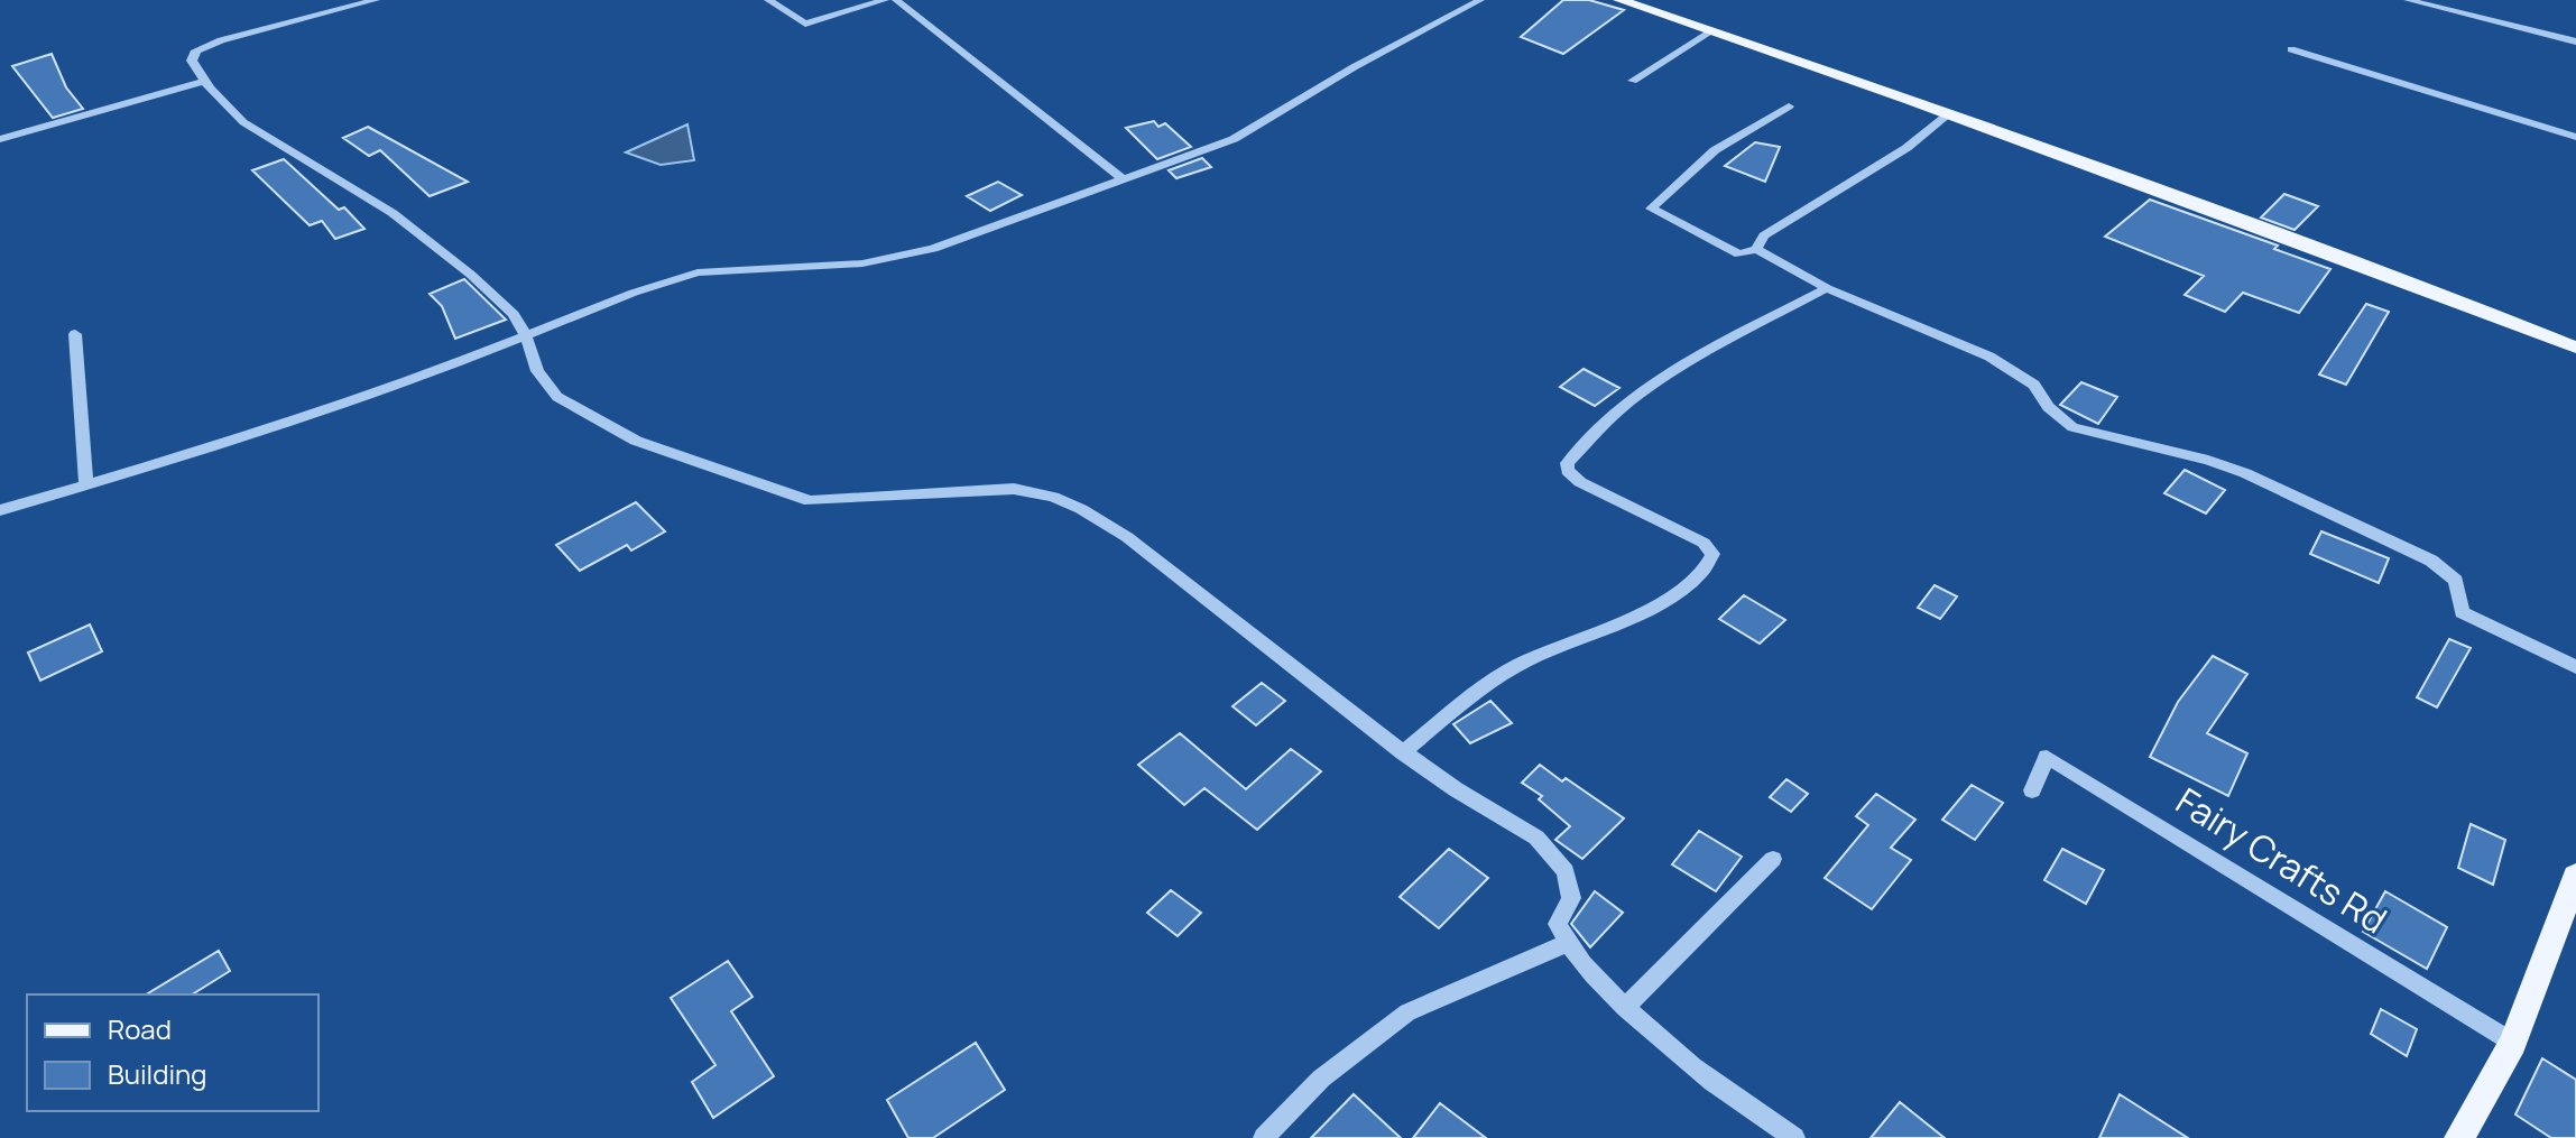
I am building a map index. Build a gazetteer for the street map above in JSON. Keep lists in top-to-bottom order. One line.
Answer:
{"streets":{"street":["Fairy Crafts Rd"]},"legend":["Road","Building"]}
